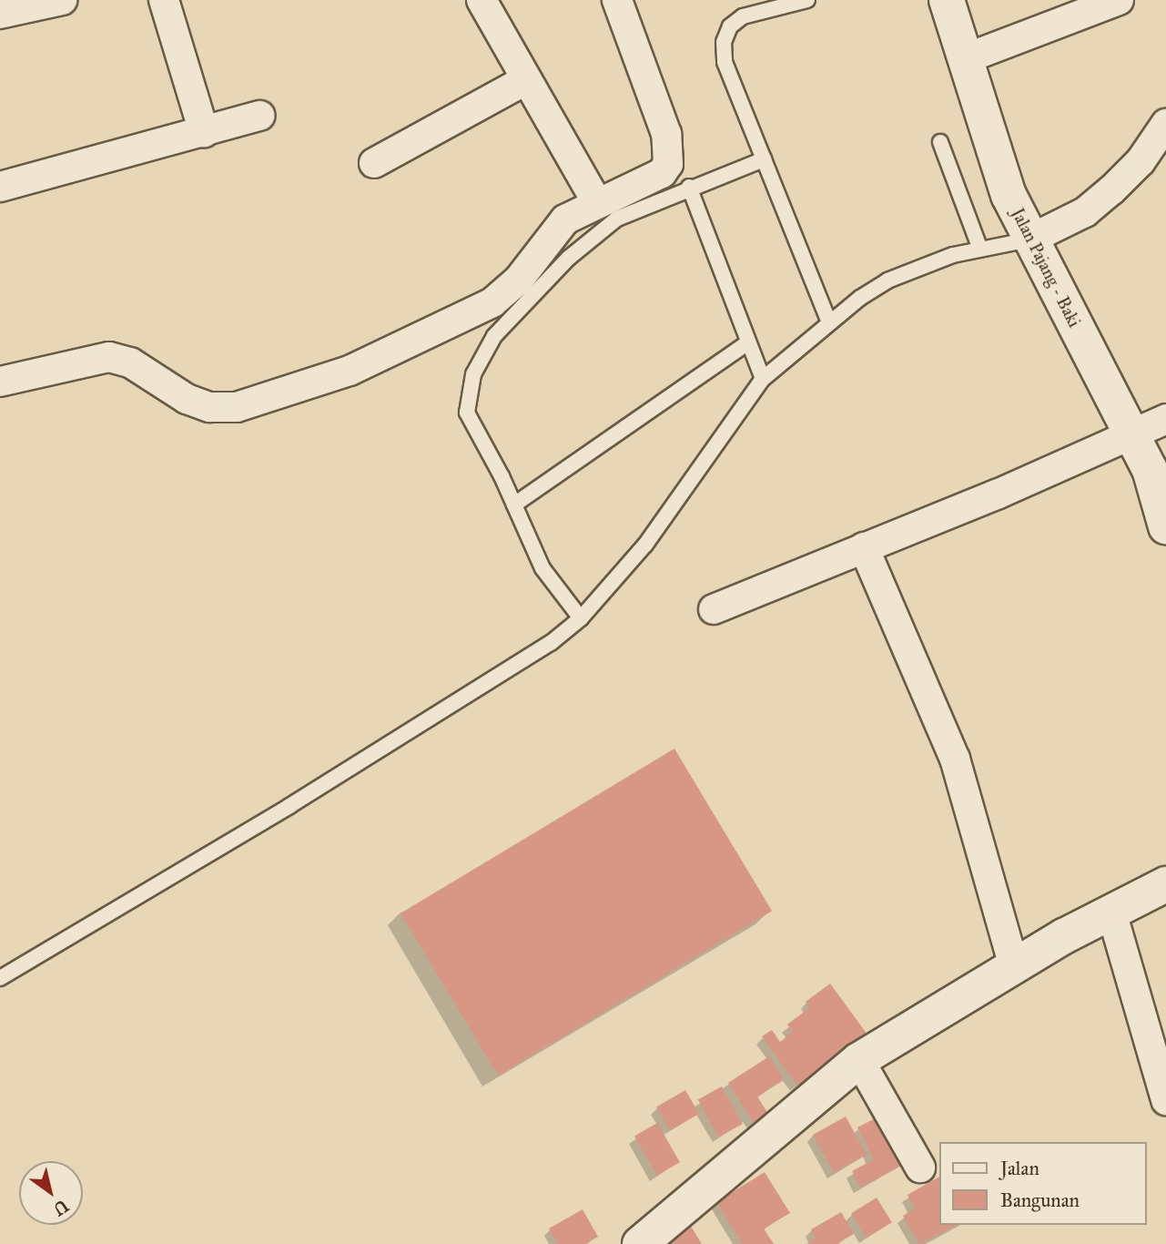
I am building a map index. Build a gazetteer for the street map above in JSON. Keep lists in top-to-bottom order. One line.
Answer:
{"streets":{"street":["Jalan Pajang - Baki"]},"legend":["Jalan","Bangunan"],"north":"bottom right"}
